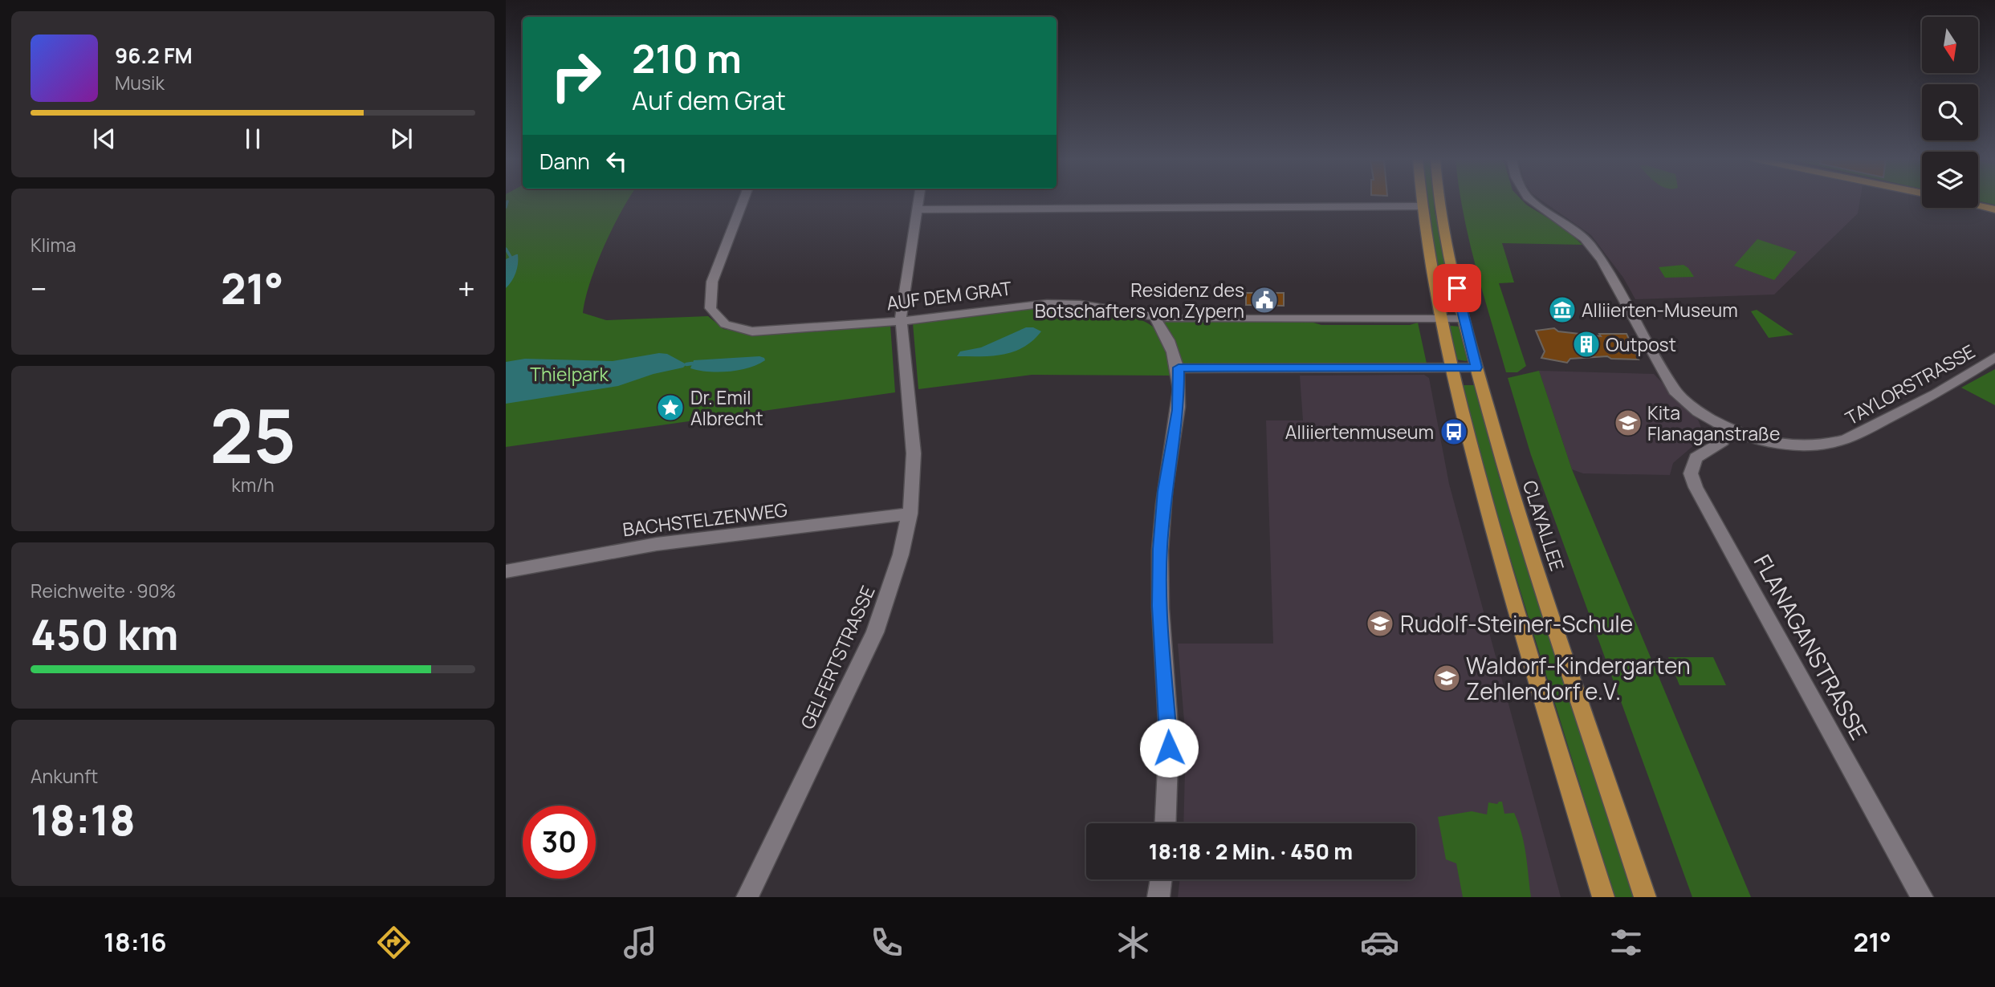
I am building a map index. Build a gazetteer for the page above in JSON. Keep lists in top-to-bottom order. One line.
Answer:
{"streets":{"main road":["CLAYALLEE"],"street":["AUF DEM GRAT","TAYLORSTRASSE","BACHSTELZENWEG","FLANAGANSTRASSE","GELFERTSTRASSE"]},"crossings":[["AUF DEM GRAT","CLAYALLEE"],["AUF DEM GRAT","GELFERTSTRASSE"],["TAYLORSTRASSE","FLANAGANSTRASSE"],["BACHSTELZENWEG","GELFERTSTRASSE"]],"parks":["Thielpark"],"places":{"public building":["Residenz des Botschafters von Zypern"],"museum":["Alliierten-Museum"],"building":["Outpost"],"place":["Dr. Emil Albrecht"],"school or university":["Kita Flanaganstraße","Rudolf-Steiner-Schule","Waldorf-Kindergarten Zehlendorf e.V."],"bus stop":["Alliiertenmuseum"]},"north":"bottom","page":{"turn":["210 m","Auf dem Grat"],"song":["96.2 FM","Musik"],"then":"Dann","tile":["Klima",["25","km/h"],["Reichweite · 90%","450 km"],["Ankunft","18:18"]],"heat":["−","21°","+"],"limit":"30","trip":"18:18 · 2 Min. · 450 m","tabs":["18:16","21°"]}}
